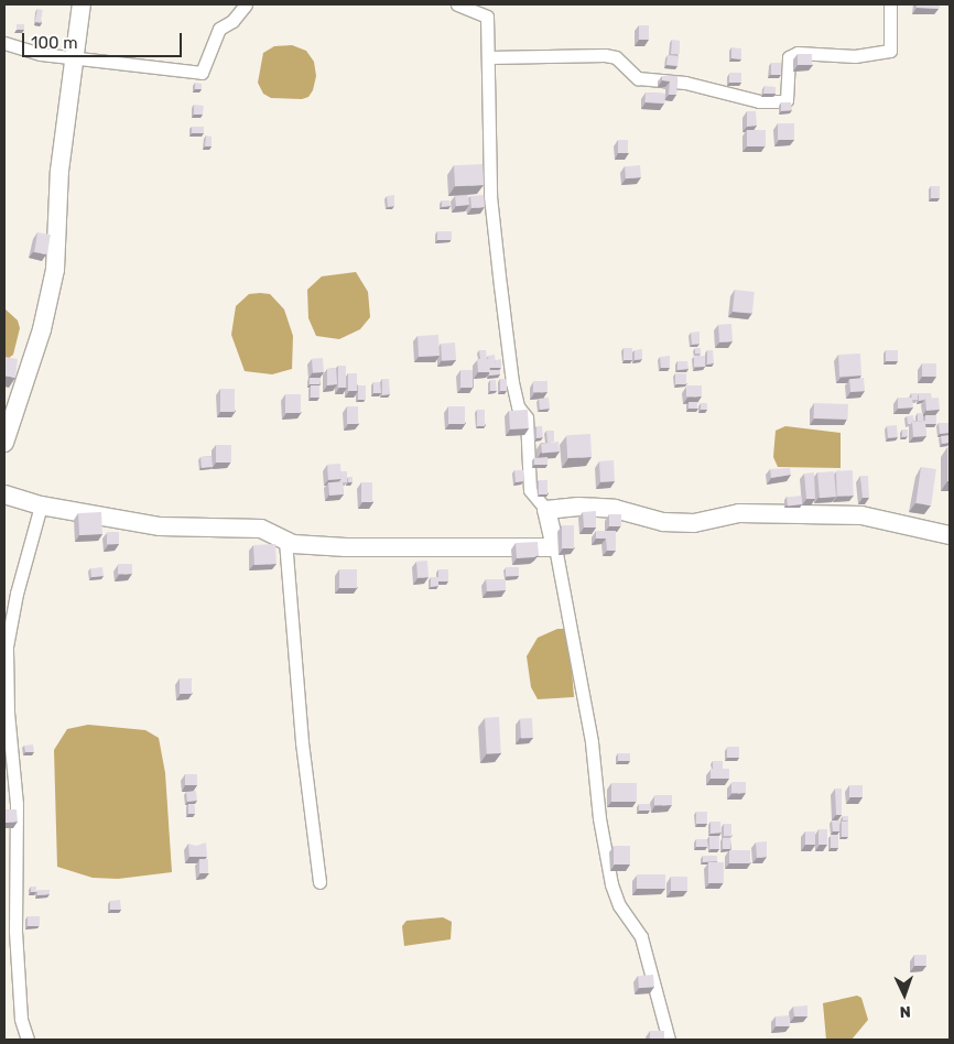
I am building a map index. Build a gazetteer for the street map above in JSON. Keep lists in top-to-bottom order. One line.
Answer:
{"scale_bar":"100 m","north":"bottom"}
